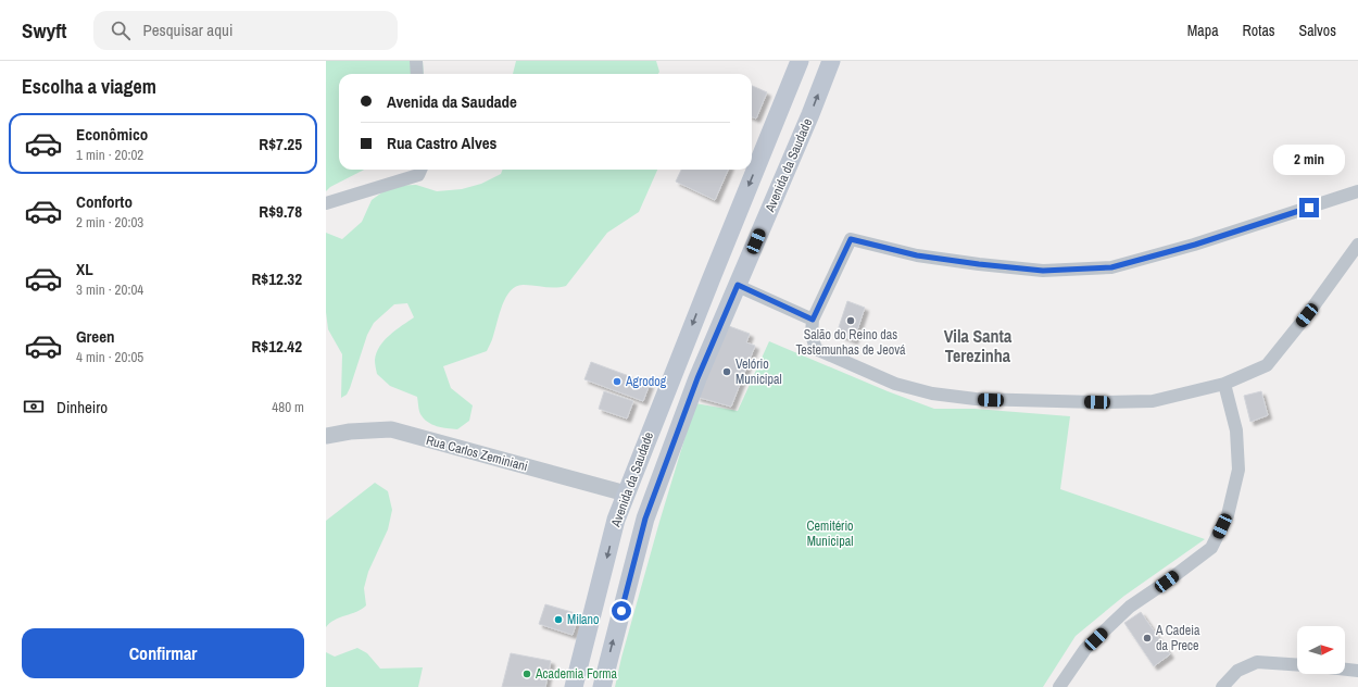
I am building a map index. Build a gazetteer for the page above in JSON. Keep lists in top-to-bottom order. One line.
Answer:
{"streets":{"main road":["Avenida da Saudade"],"street":["Rua Carlos Zeminiani"]},"crossings":[["Avenida da Saudade","Rua Carlos Zeminiani"]],"districts":["Vila Santa Terezinha"],"parks":["Cemitério Municipal"],"places":["Salão do Reino das Testemunhas de Jeová","Velório Municipal","Agrodog","Milano","A Cadeia da Prece","Academia Forma"],"north":"right","page":{"header":"Swyft","search":"Pesquisar aqui","nav":["Mapa","Rotas","Salvos"],"heading":"Escolha a viagem","banner":["Avenida da Saudade","Rua Castro Alves"],"list":[{"name":"Econômico","note":"1 min · 20:02","value":"R$7.25"},{"name":"Conforto","note":"2 min · 20:03","value":"R$9.78"},{"name":"XL","note":"3 min · 20:04","value":"R$12.32"},{"name":"Green","note":"4 min · 20:05","value":"R$12.42"}],"bubble":"2 min","pay":["Dinheiro","480 m"],"buttons":"Confirmar"}}
